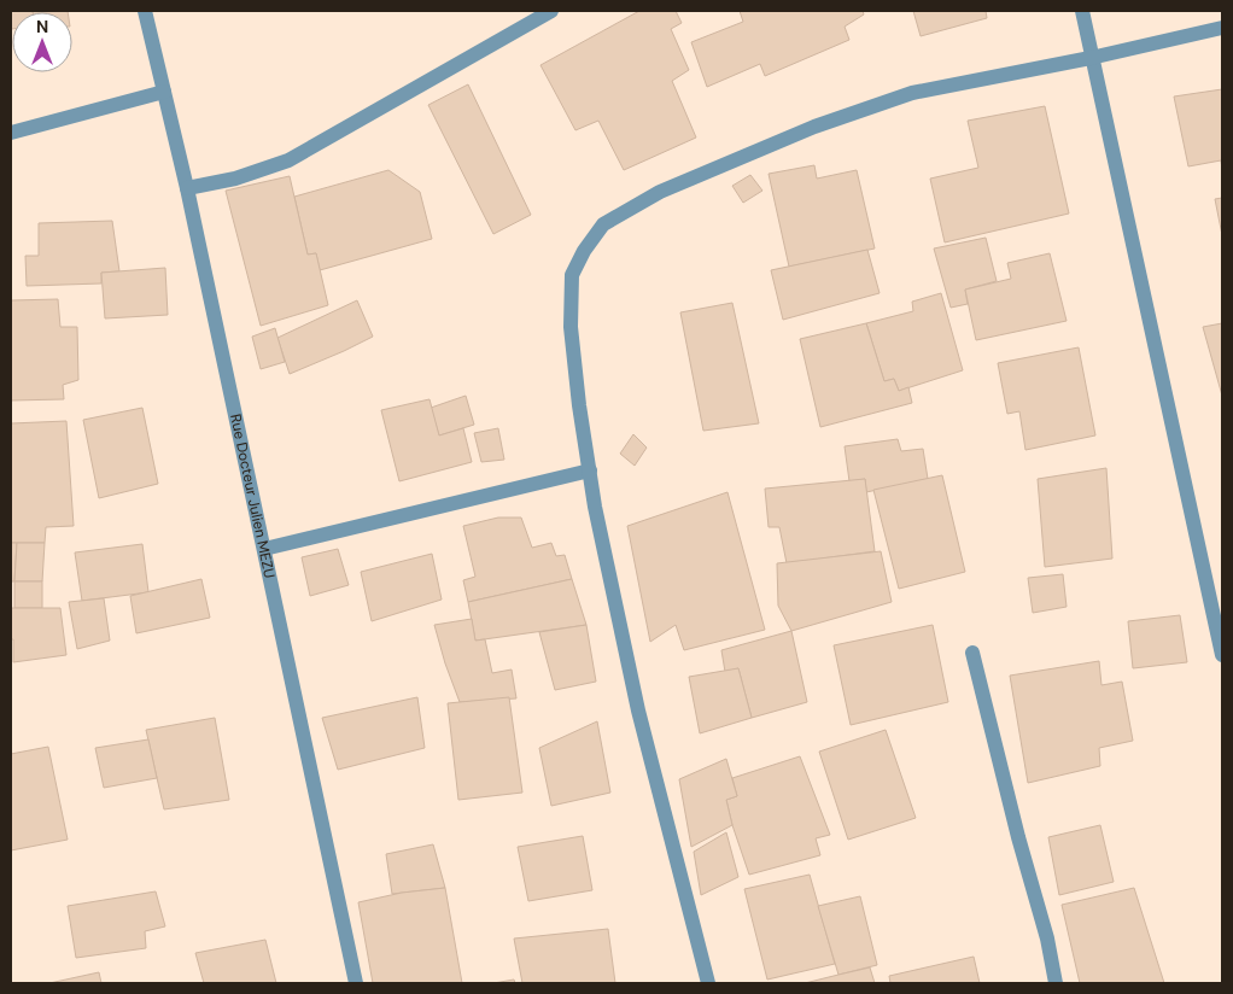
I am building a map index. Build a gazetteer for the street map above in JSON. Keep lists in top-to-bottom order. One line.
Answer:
{"streets":{"street":["Rue Docteur Julien MEZU"]},"north":"top"}
